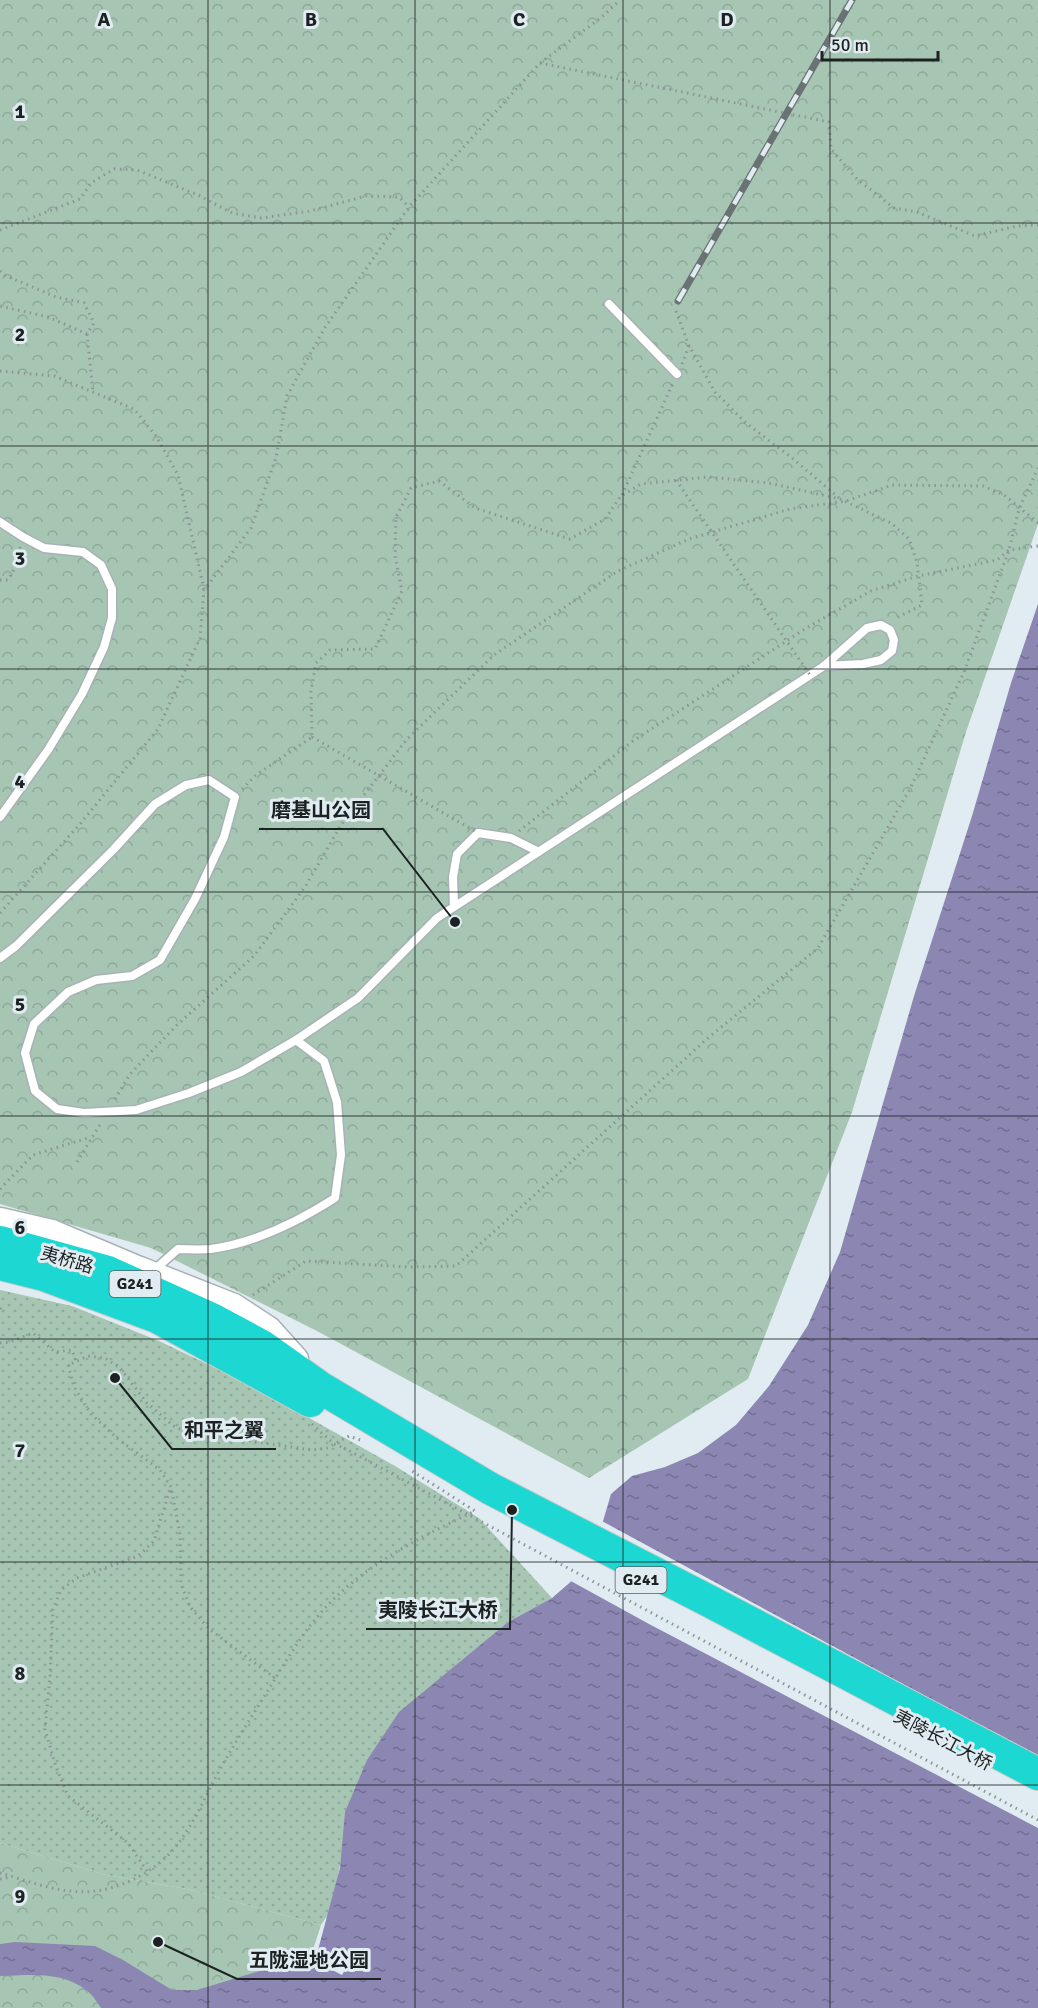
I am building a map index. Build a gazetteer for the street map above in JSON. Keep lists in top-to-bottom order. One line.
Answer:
{"streets":{"highway":["夷桥路","G241","夷陵长江大桥"]},"crossings":[["夷桥路","夷陵长江大桥"]],"places":["磨基山公园","和平之翼","夷陵长江大桥","五陇湿地公园"],"scale_bar":"50 m","grid":{"columns":["A","B","C","D"],"rows":["1","2","3","4","5","6","7","8","9"]}}
